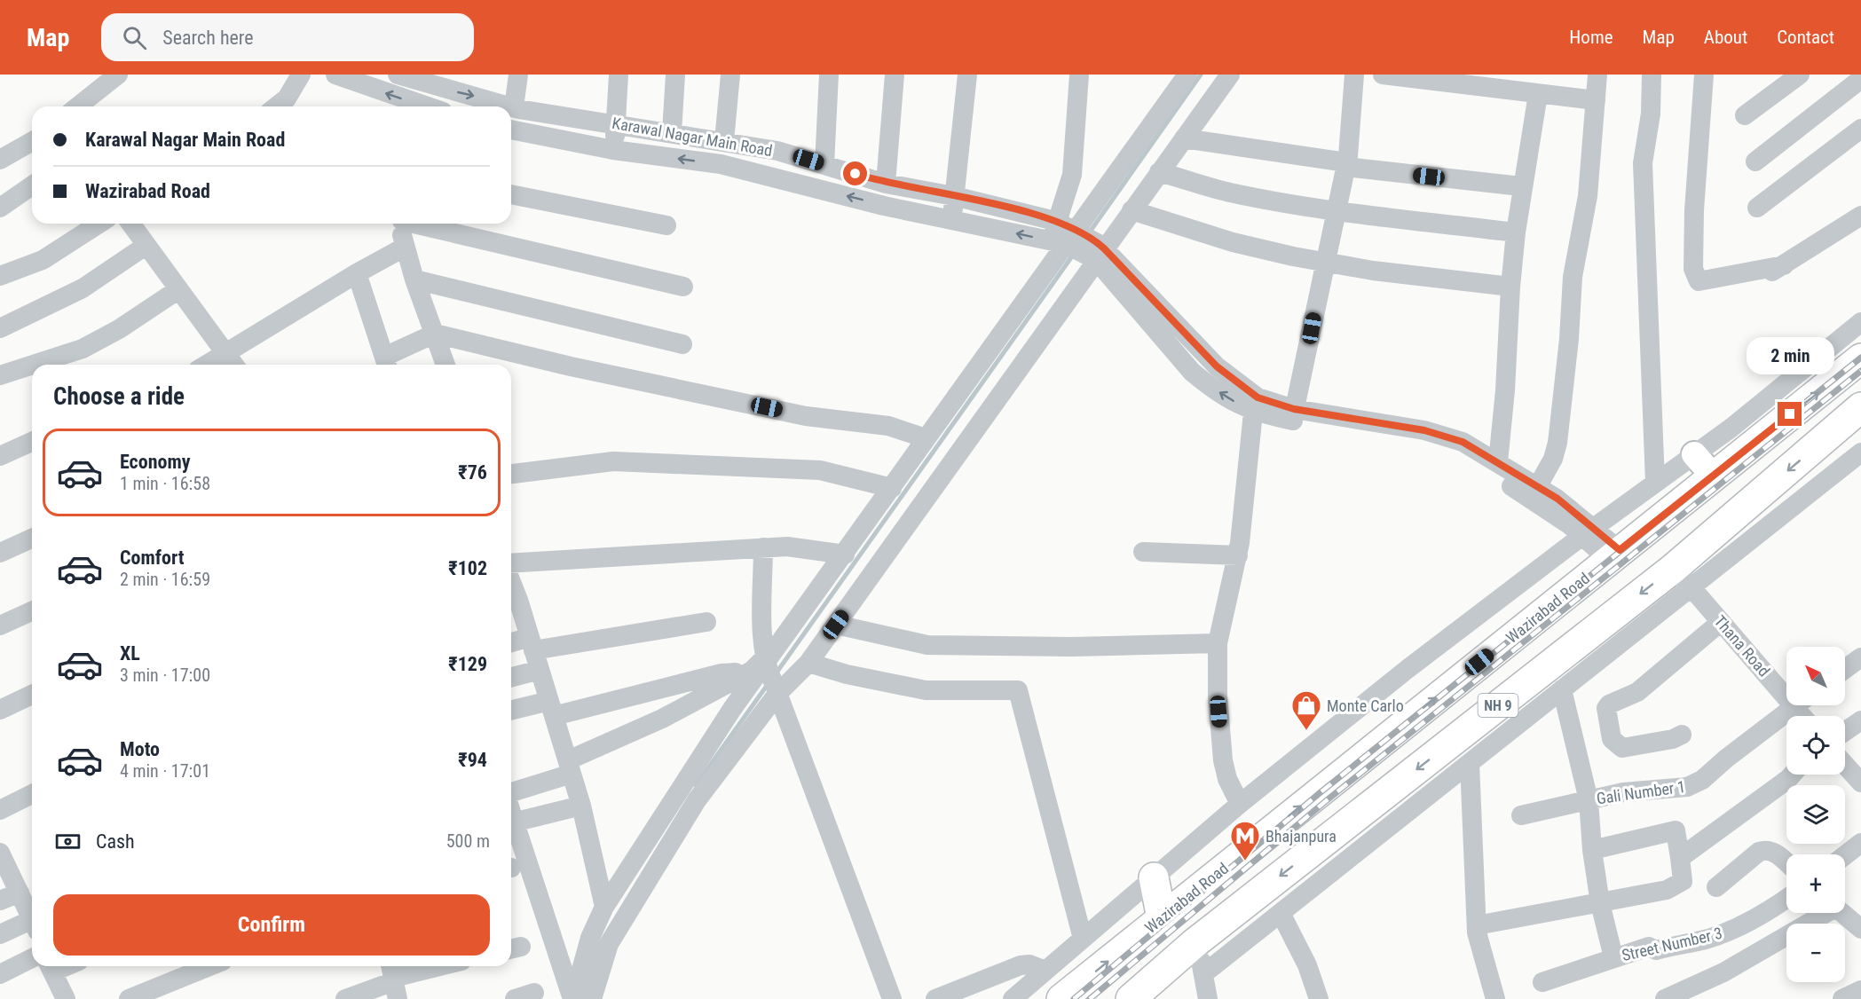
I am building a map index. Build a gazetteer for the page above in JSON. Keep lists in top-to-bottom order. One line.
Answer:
{"streets":{"highway":["Wazirabad Road","NH 9"],"street":["Karawal Nagar Main Road","Thana Road","Gali Number 1","Street Number 3"]},"crossings":[["Thana Road","NH 9"],["Gali Number 1","Street Number 3"]],"places":{"shop":["Monte Carlo"],"metro station":["Bhajanpura"]},"north":"top left","page":{"header":"Map","search":"Search here","nav":["Home","Map","About","Contact"],"banner":["Karawal Nagar Main Road","Wazirabad Road"],"bubble":"2 min","heading":"Choose a ride","list":[{"name":"Economy","note":"1 min · 16:58","value":"₹76"},{"name":"Comfort","note":"2 min · 16:59","value":"₹102"},{"name":"XL","note":"3 min · 17:00","value":"₹129"},{"name":"Moto","note":"4 min · 17:01","value":"₹94"}],"map_buttons":["+","−"],"pay":["Cash","500 m"],"buttons":"Confirm"}}
